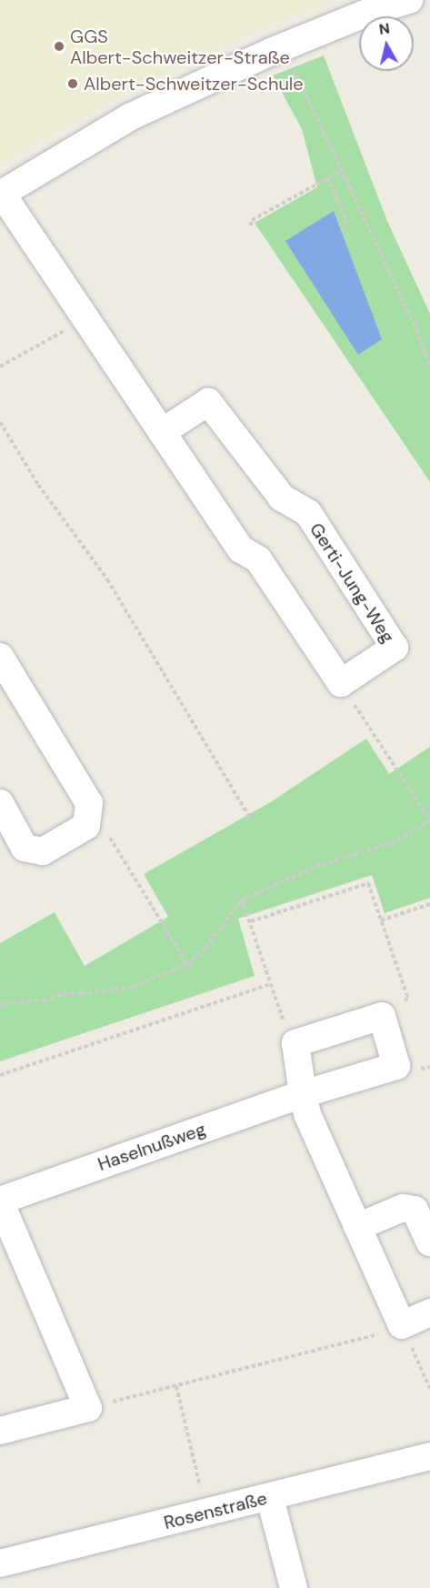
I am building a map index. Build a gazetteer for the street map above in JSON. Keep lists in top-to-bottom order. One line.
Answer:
{"streets":{"street":["Gerti-Jung-Weg","Haselnußweg","Rosenstraße"]},"places":["GGS Albert-Schweitzer-Straße","Albert-Schweitzer-Schule"],"north":"top"}
